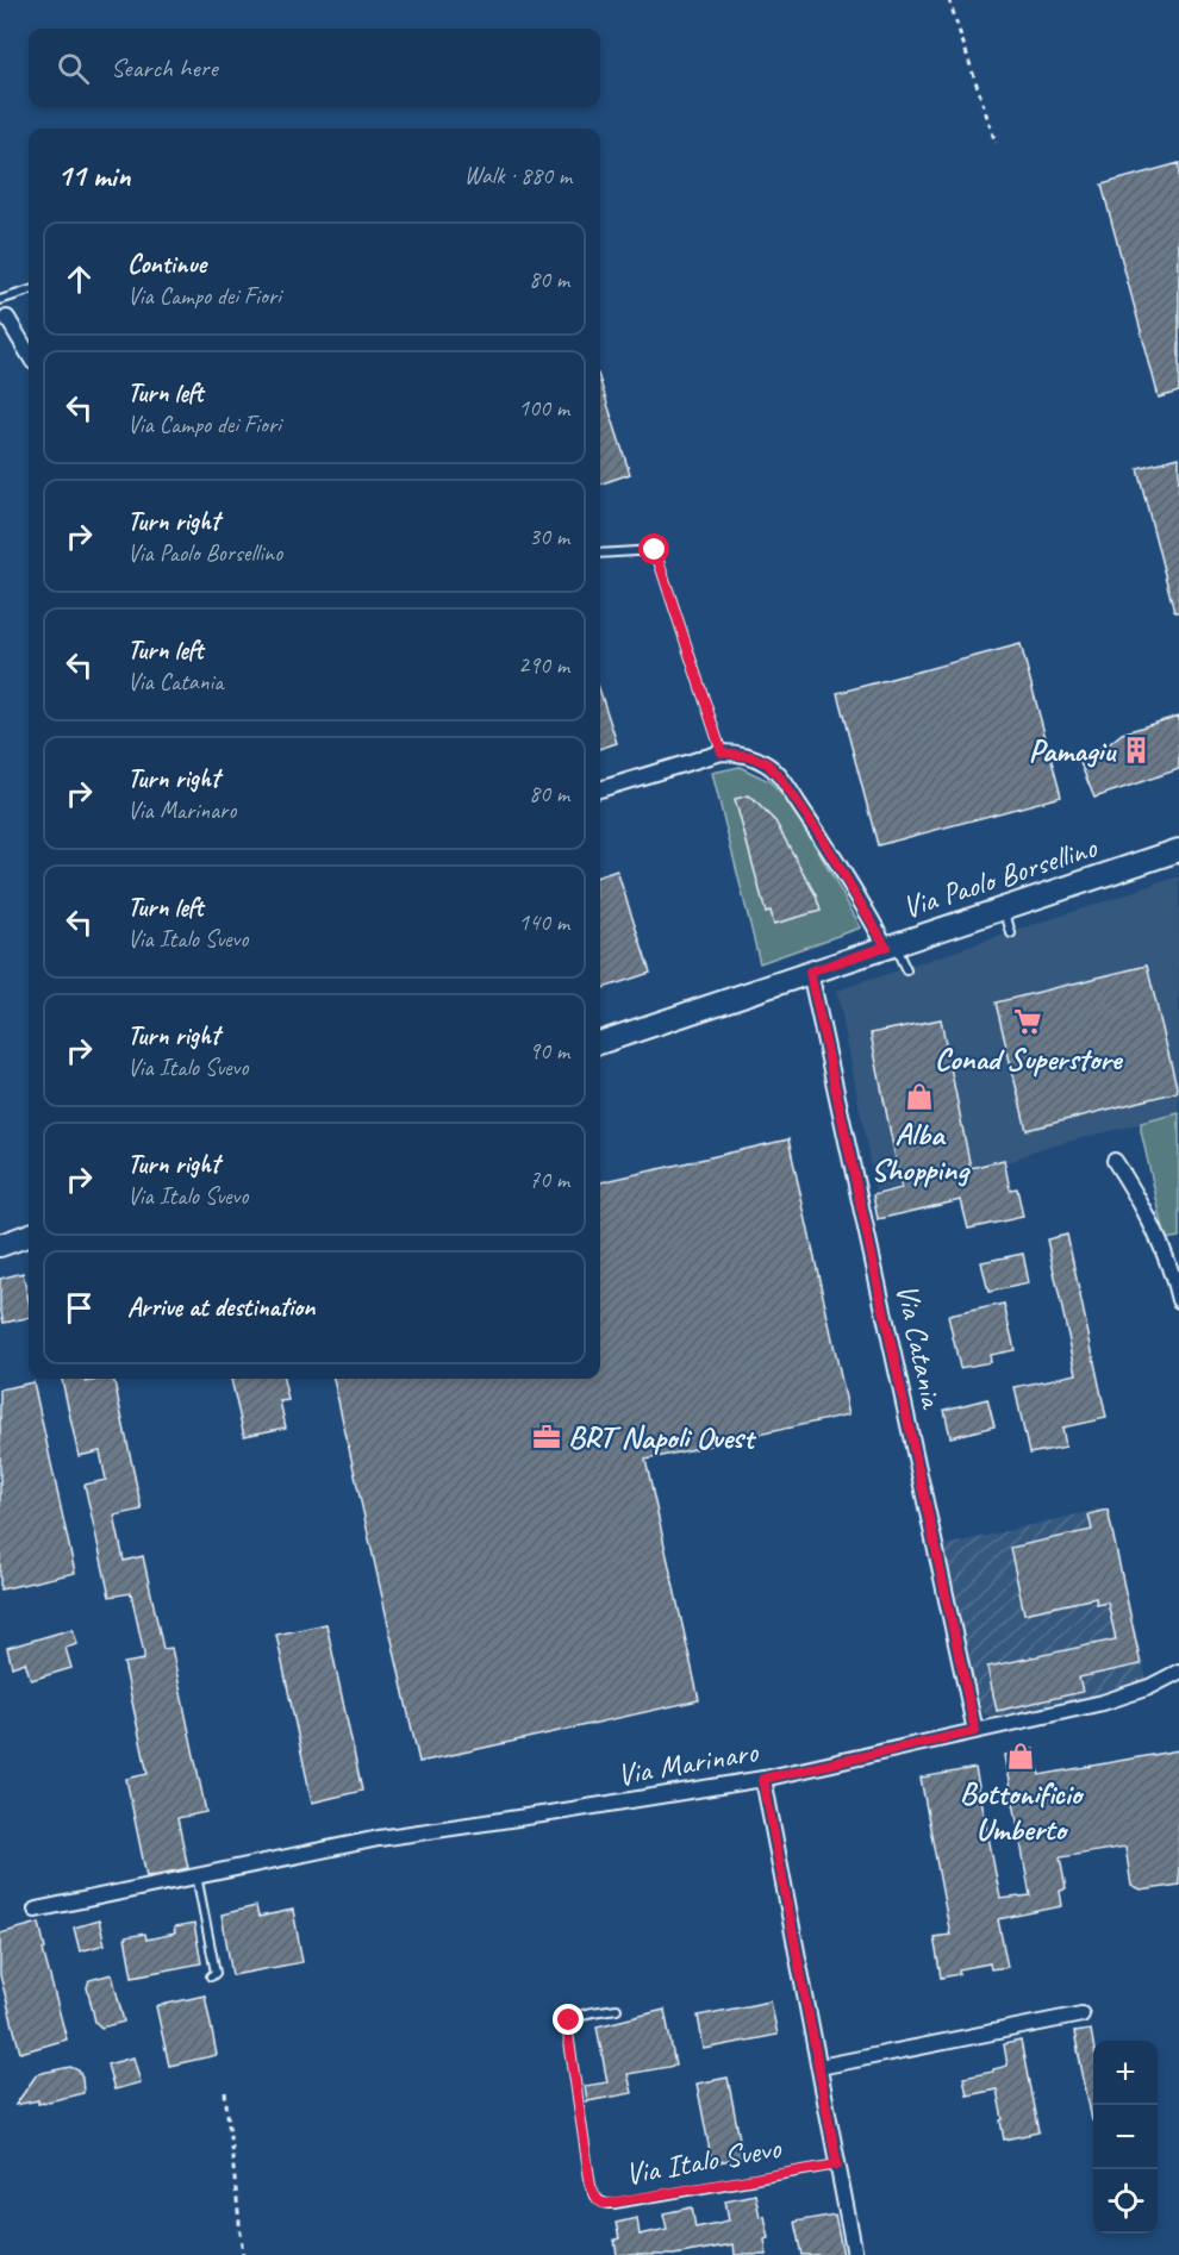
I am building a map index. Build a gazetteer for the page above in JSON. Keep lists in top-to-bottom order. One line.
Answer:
{"streets":{"main road":["Via Paolo Borsellino"],"street":["Via Catania","Via Marinaro"],"lane":["Via Italo Svevo"]},"crossings":[["Via Paolo Borsellino","Via Catania"],["Via Catania","Via Marinaro"]],"places":{"building":["Pamagiu"],"supermarket":["Conad Superstore"],"shop":["Alba Shopping","Bottonificio Umberto"],"office":["BRT Napoli Ovest"]},"page":{"search":"Search here","heading":["11 min","Walk · 880 m"],"list":[["Continue","Via Campo dei Fiori","80 m"],["Turn left","Via Campo dei Fiori","100 m"],["Turn right","Via Paolo Borsellino","30 m"],["Turn left","Via Catania","290 m"],["Turn right","Via Marinaro","80 m"],["Turn left","Via Italo Svevo","140 m"],["Turn right","Via Italo Svevo","90 m"],["Turn right","Via Italo Svevo","70 m"],"Arrive at destination"],"map_buttons":["+","−"]}}
